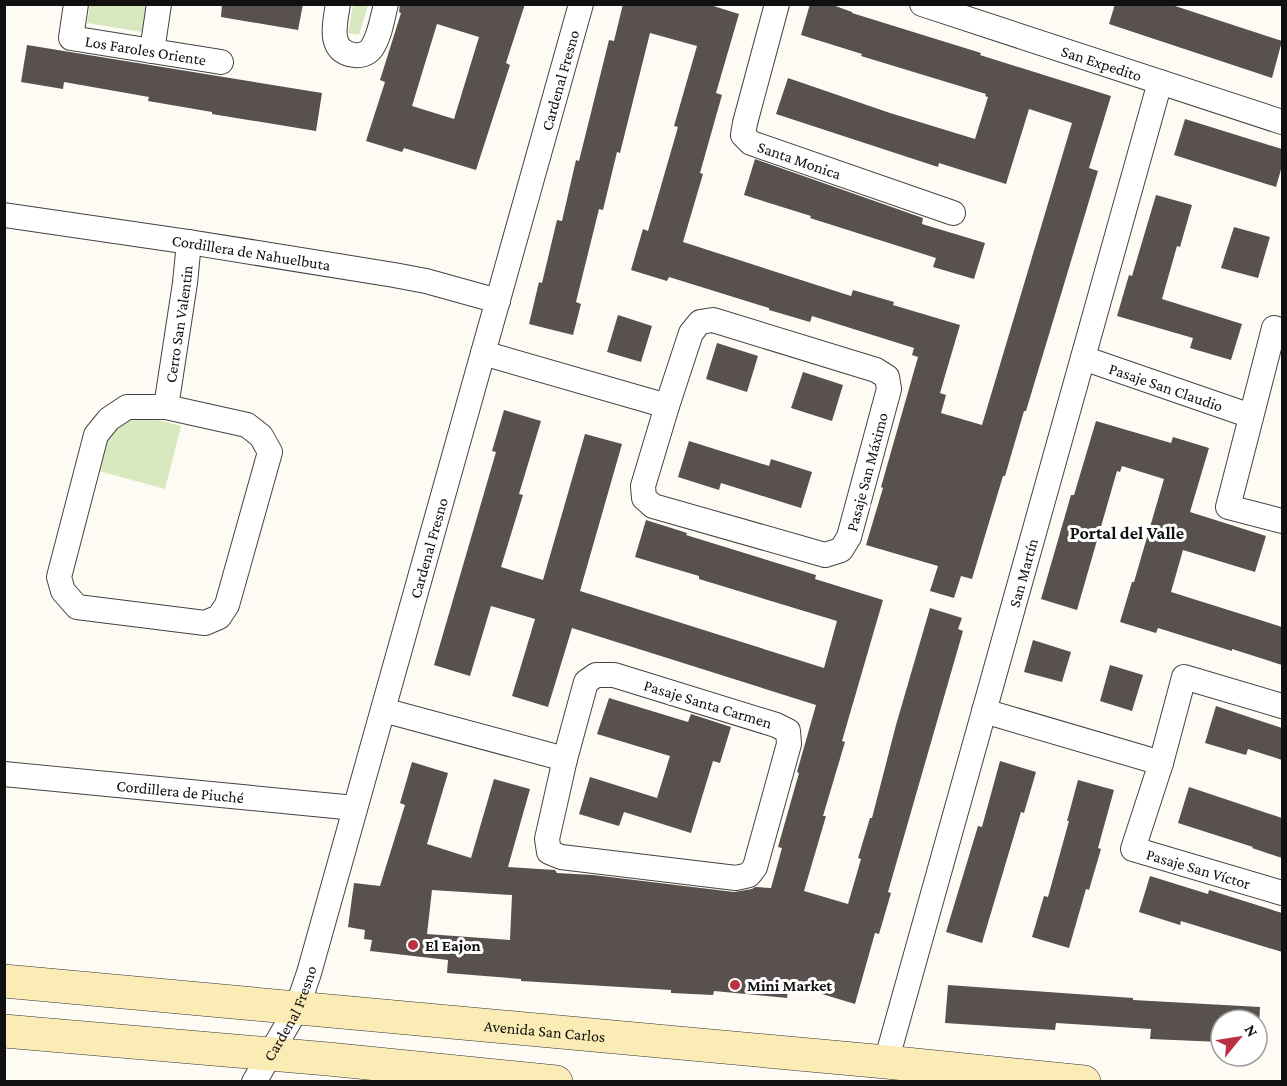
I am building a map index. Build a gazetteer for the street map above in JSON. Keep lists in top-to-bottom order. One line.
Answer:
{"streets":{"main road":["Avenida San Carlos"],"street":["Los Faroles Oriente","San Expedito","Cardenal Fresno","Santa Monica","Cordillera de Nahuelbuta","Cerro San Valentin","Pasaje San Claudio","Pasaje San Máximo","San Martín","Pasaje Santa Carmen","Cordillera de Piuché","Pasaje San Víctor"]},"crossings":[["San Expedito","San Martín"],["Cardenal Fresno","Cordillera de Nahuelbuta"],["Cardenal Fresno","Cordillera de Piuché"],["Cardenal Fresno","Avenida San Carlos"],["Cordillera de Nahuelbuta","Cerro San Valentin"],["Pasaje San Claudio","San Martín"],["San Martín","Avenida San Carlos"]],"districts":["Portal del Valle"],"places":["El Eajon","Mini Market"],"north":"top right"}
